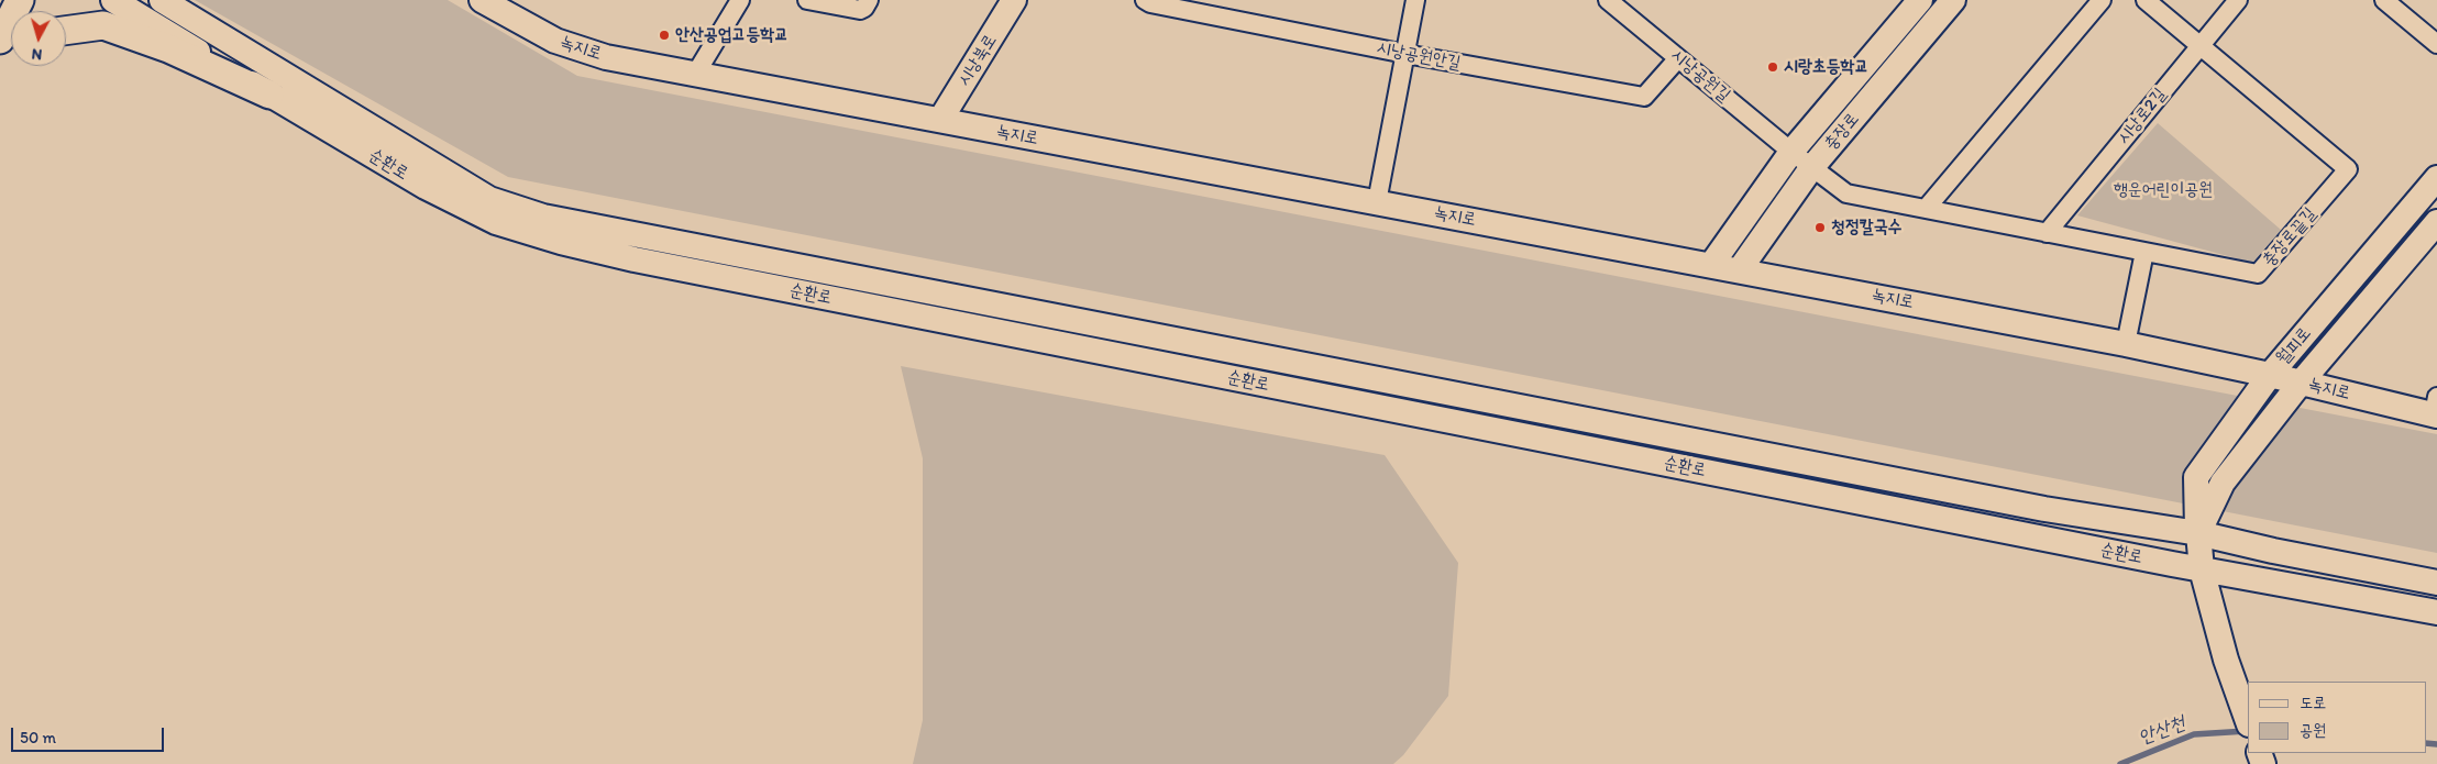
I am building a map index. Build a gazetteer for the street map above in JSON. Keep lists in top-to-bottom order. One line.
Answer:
{"streets":{"street":["녹지로","시낭공원안길","시낭북로","시낭공원길","시낭로2길","충장로","순환로","충장로끝길","월피로"]},"crossings":[["녹지로","시낭북로"],["녹지로","충장로"],["녹지로","월피로"],["시낭공원안길","시낭공원길"],["시낭공원길","충장로"],["시낭공원길","충장로끝길"],["시낭로2길","충장로끝길"],["충장로","충장로끝길"],["순환로","월피로"]],"water":["안산천"],"parks":["행운어린이공원"],"places":["안산공업고등학교","시랑초등학교","청정칼국수"],"legend":["도로","공원"],"scale_bar":"50 m","north":"bottom"}
